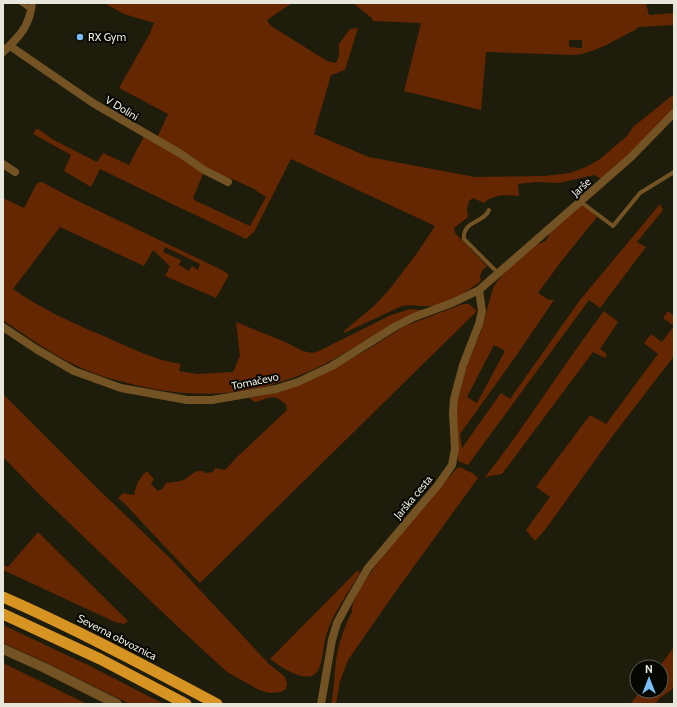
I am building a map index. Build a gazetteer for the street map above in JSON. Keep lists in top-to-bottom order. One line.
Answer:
{"streets":{"highway":["Severna obvoznica"],"street":["V Dolini","Jarše","Tomačevo","Jarška cesta"]},"crossings":[["Jarše","Tomačevo"],["Tomačevo","Jarška cesta"]],"places":["RX Gym"],"north":"top"}
